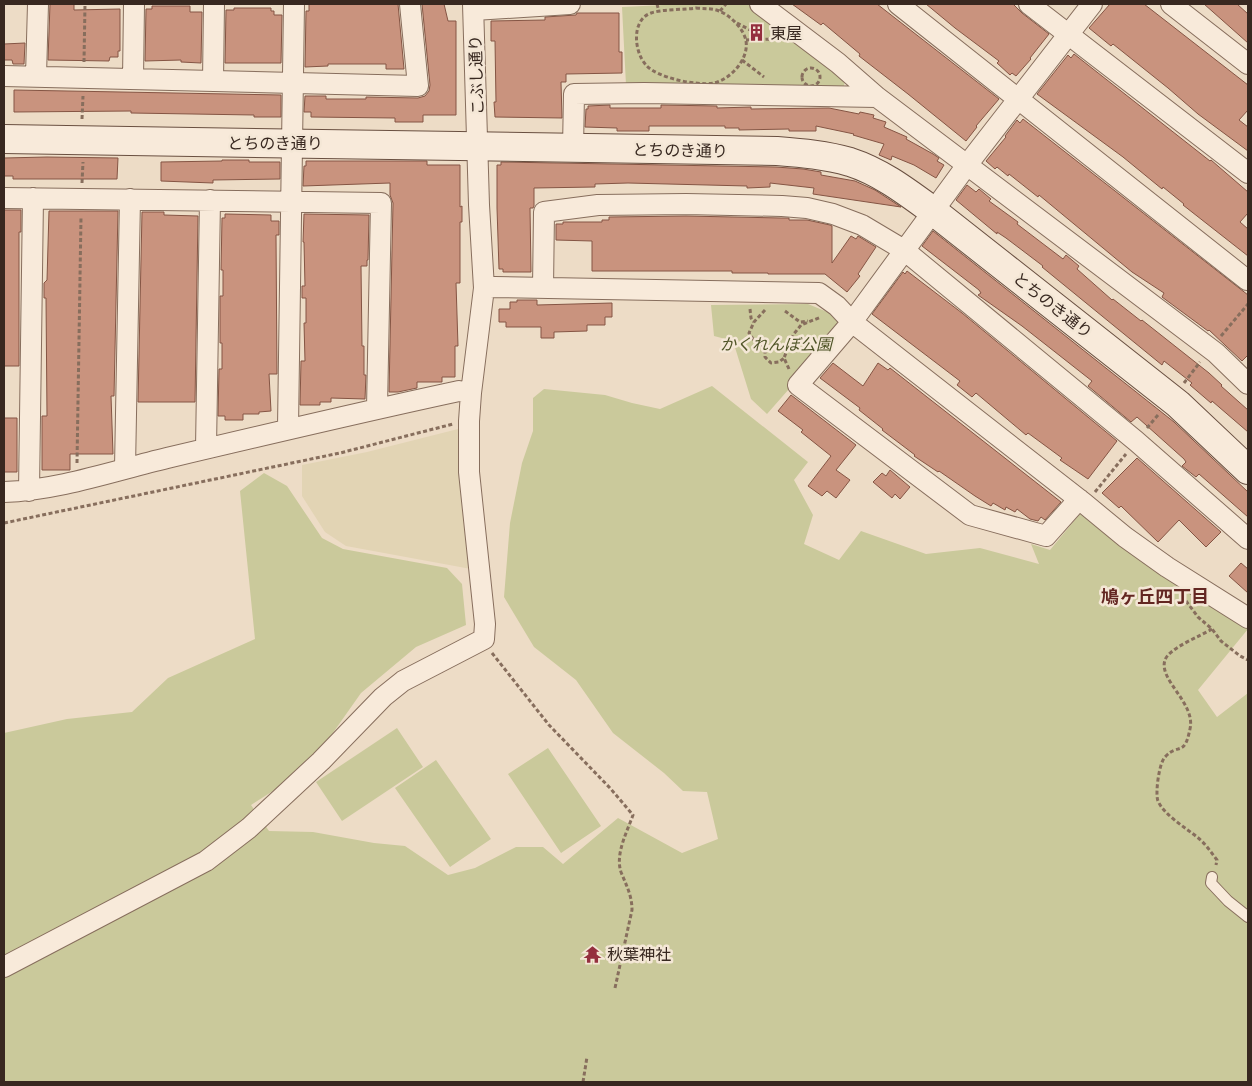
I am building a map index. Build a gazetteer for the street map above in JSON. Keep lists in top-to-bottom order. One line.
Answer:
{"streets":{"street":["こぶし通り","とちのき通り"]},"crossings":[["こぶし通り","とちのき通り"]],"districts":["鳩ヶ丘四丁目"],"parks":["かくれんぼ公園"],"places":{"building":["東屋"],"temple":["秋葉神社"]}}
